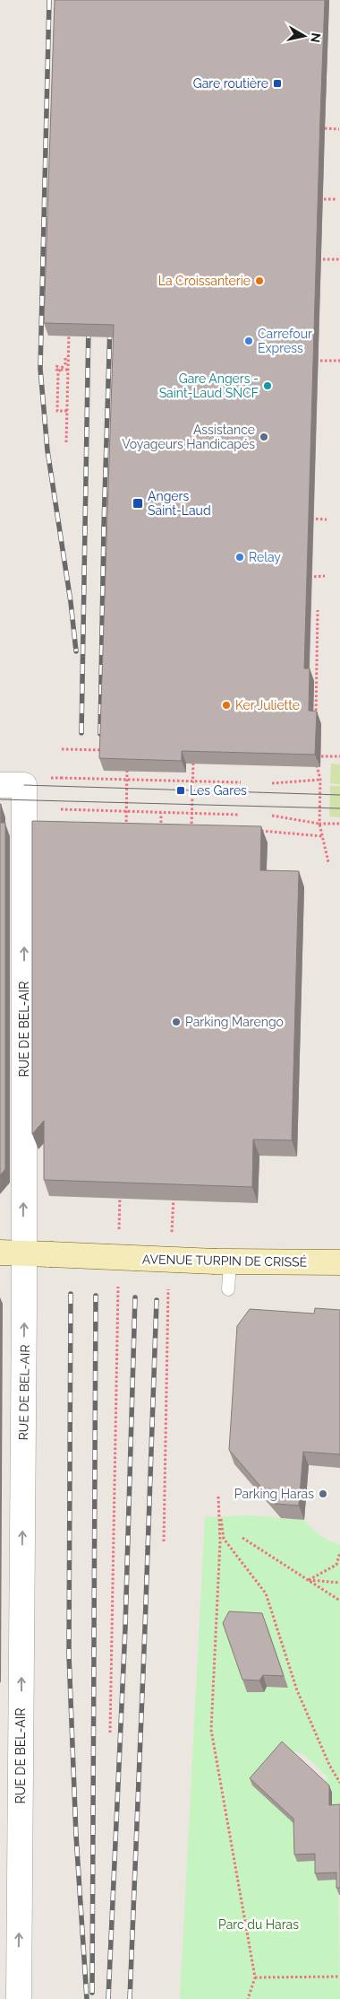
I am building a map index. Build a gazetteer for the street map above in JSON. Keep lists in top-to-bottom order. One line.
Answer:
{"streets":{"street":["RUE DE BEL-AIR","AVENUE TURPIN DE CRISSÉ"]},"crossings":[["RUE DE BEL-AIR","AVENUE TURPIN DE CRISSÉ"]],"one_way":["RUE DE BEL-AIR"],"parks":["Parc du Haras"],"places":{"transit":["Gare routière","Angers Saint-Laud","Les Gares"],"other":["La Croissanterie","Carrefour Express","Gare Angers - Saint-Laud SNCF","Assistance Voyageurs Handicapés","Relay","Ker Juliette","Parking Marengo","Parking Haras"]},"north":"right"}
